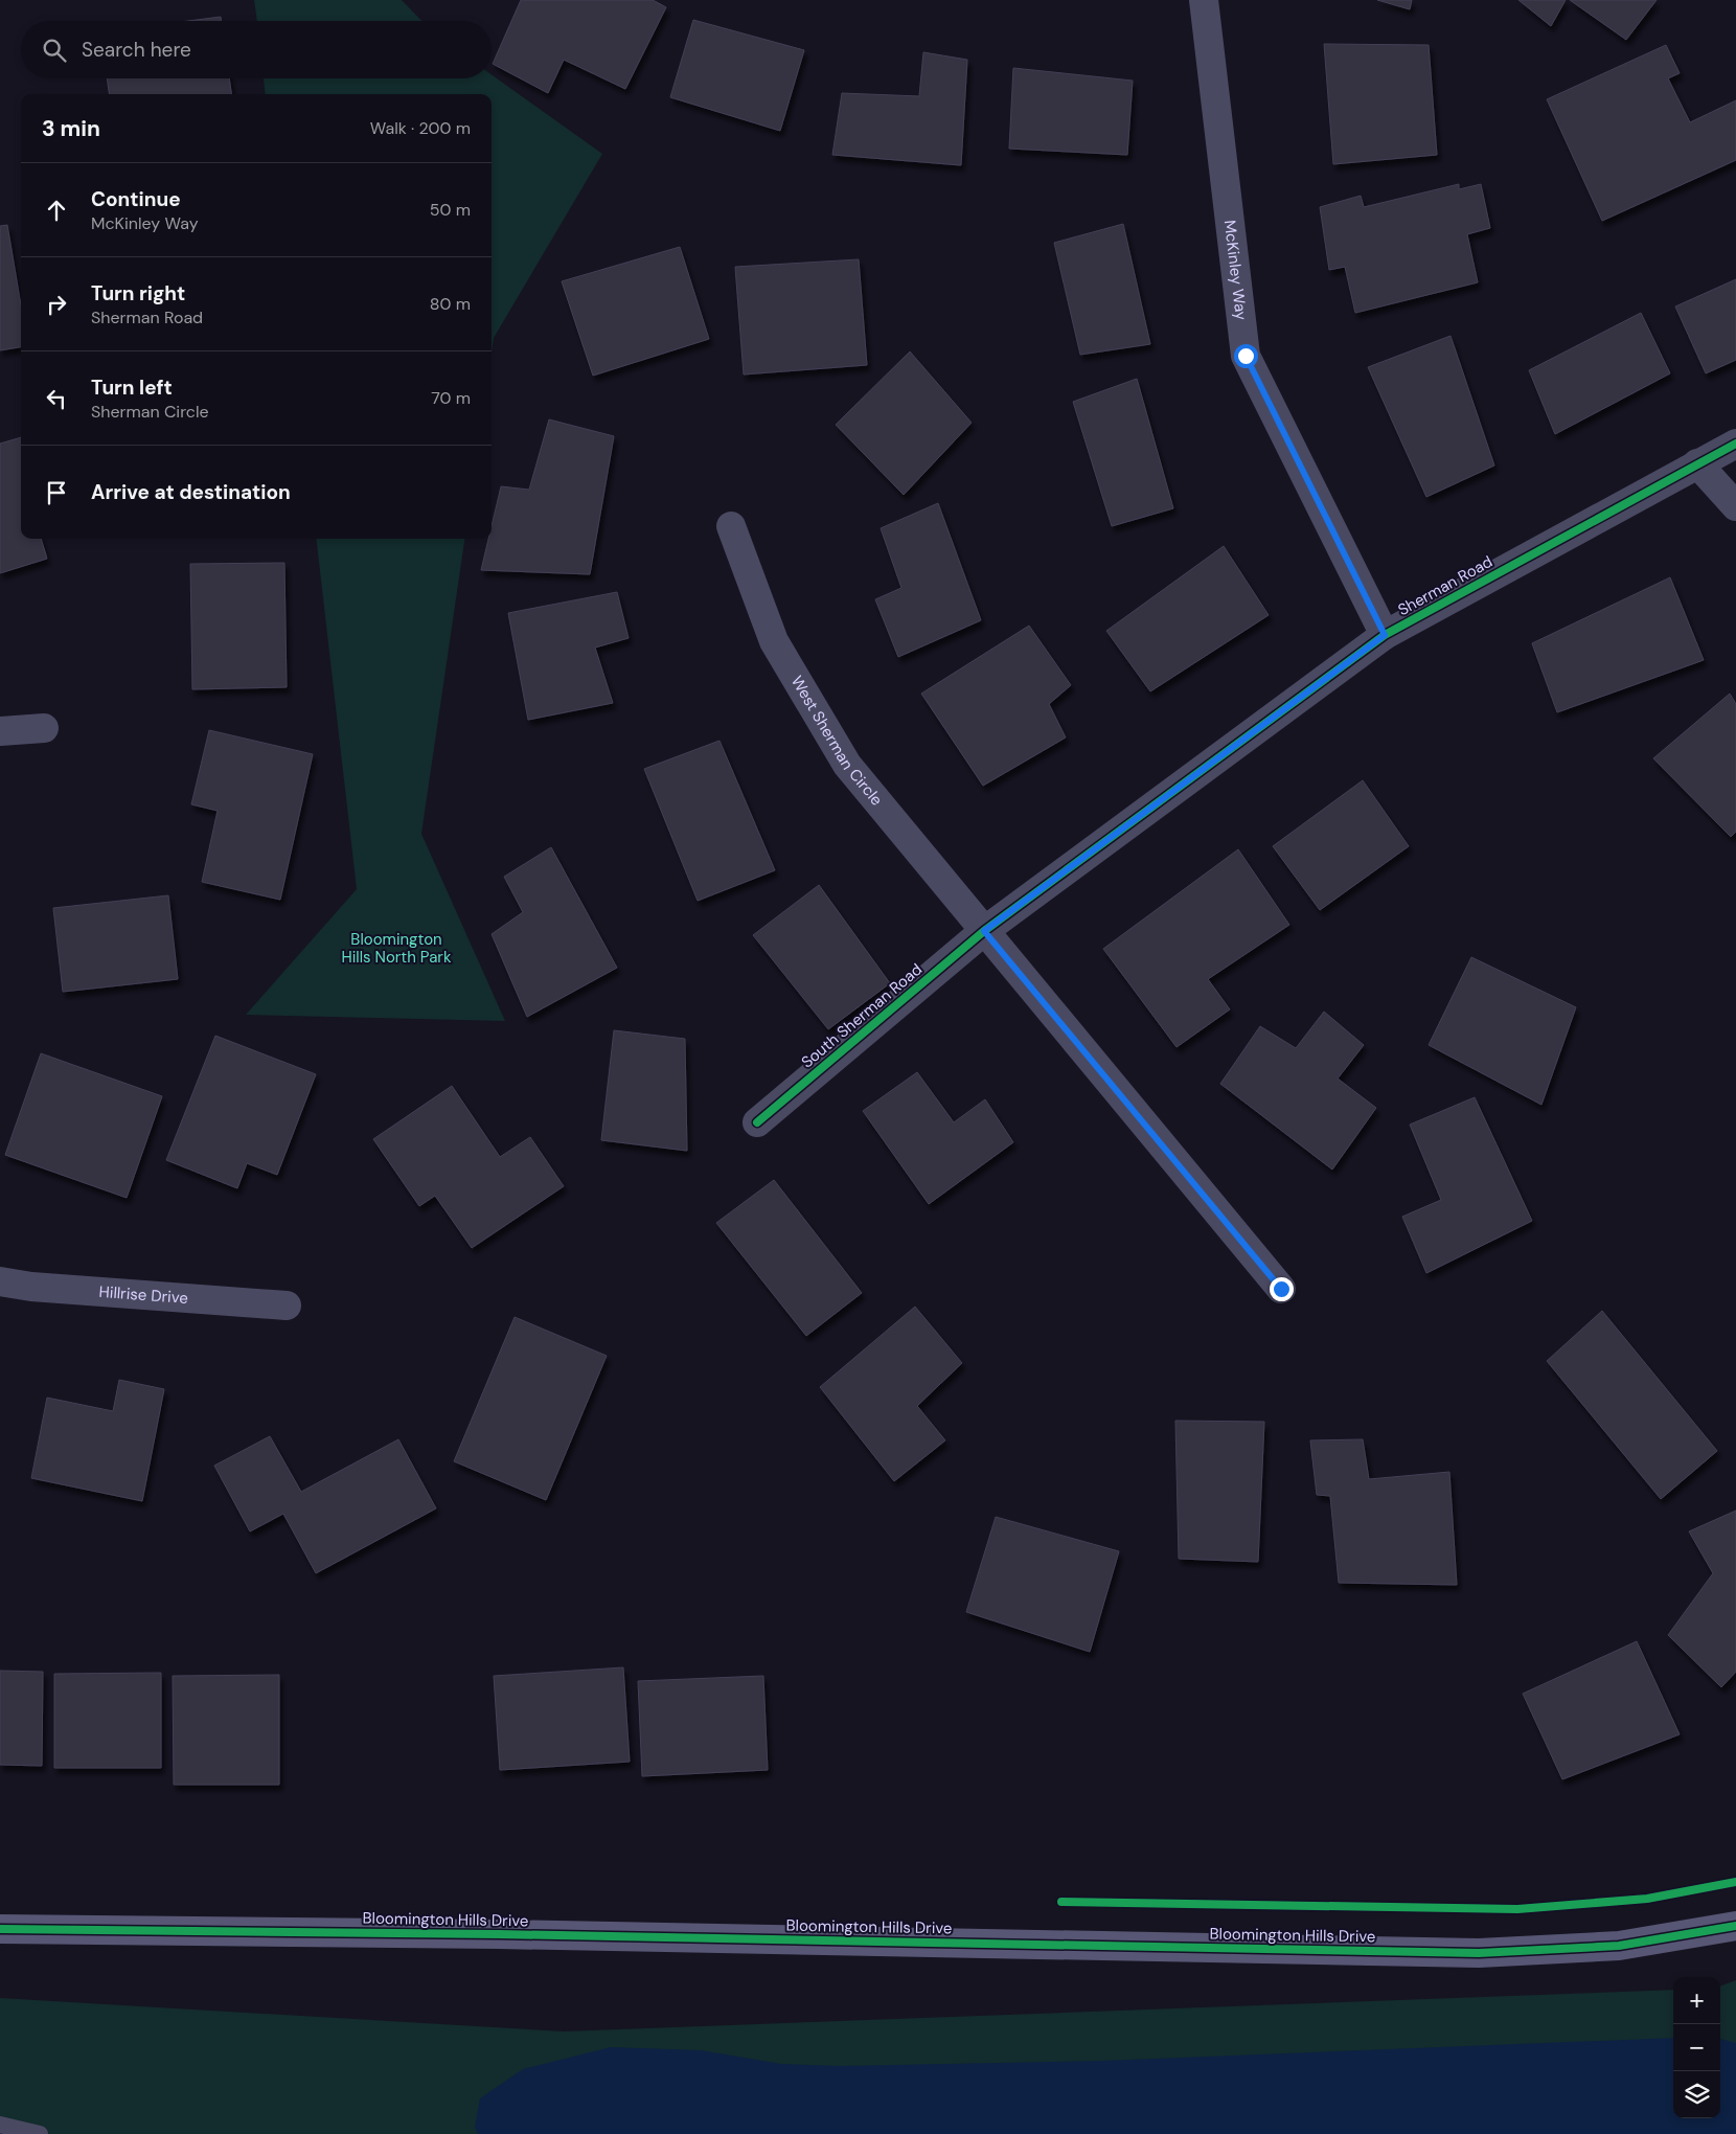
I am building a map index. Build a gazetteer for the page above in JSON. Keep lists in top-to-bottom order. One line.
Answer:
{"streets":{"street":["McKinley Way","Sherman Road","West Sherman Circle","South Sherman Road","Hillrise Drive","Bloomington Hills Drive"]},"crossings":[["McKinley Way","Sherman Road"],["Sherman Road","West Sherman Circle"],["Sherman Road","South Sherman Road"],["West Sherman Circle","South Sherman Road"]],"parks":["Bloomington Hills North Park"],"page":{"search":"Search here","heading":["3 min","Walk · 200 m"],"list":[["Continue","McKinley Way","50 m"],["Turn right","Sherman Road","80 m"],["Turn left","Sherman Circle","70 m"],"Arrive at destination"],"map_buttons":["+","−"]}}
